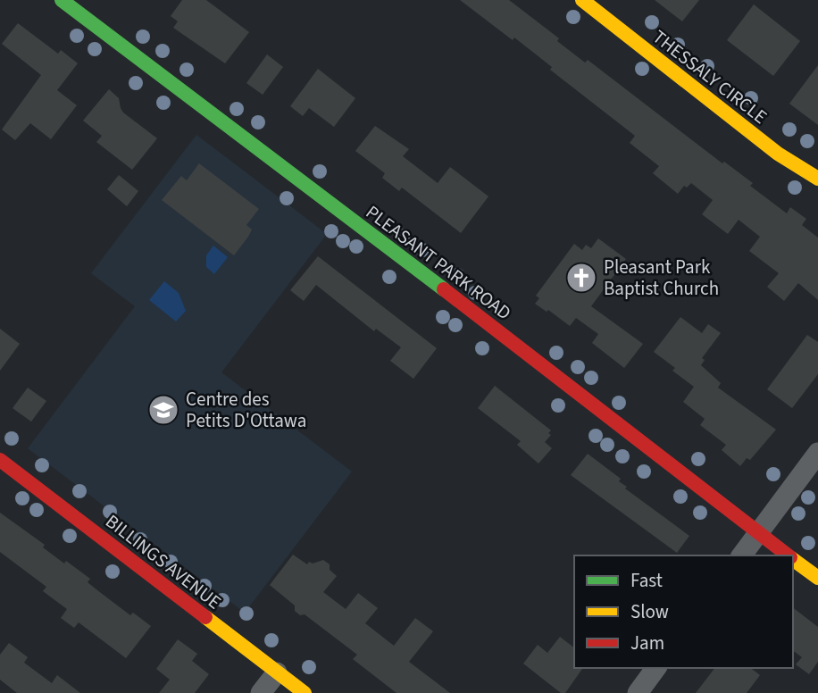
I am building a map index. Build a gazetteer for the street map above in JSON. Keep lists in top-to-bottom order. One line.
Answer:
{"streets":{"street":["THESSALY CIRCLE","PLEASANT PARK ROAD","BILLINGS AVENUE"]},"places":{"church":["Pleasant Park Baptist Church"],"school or university":["Centre des Petits D'Ottawa"]},"legend":["Fast","Slow","Jam"]}
